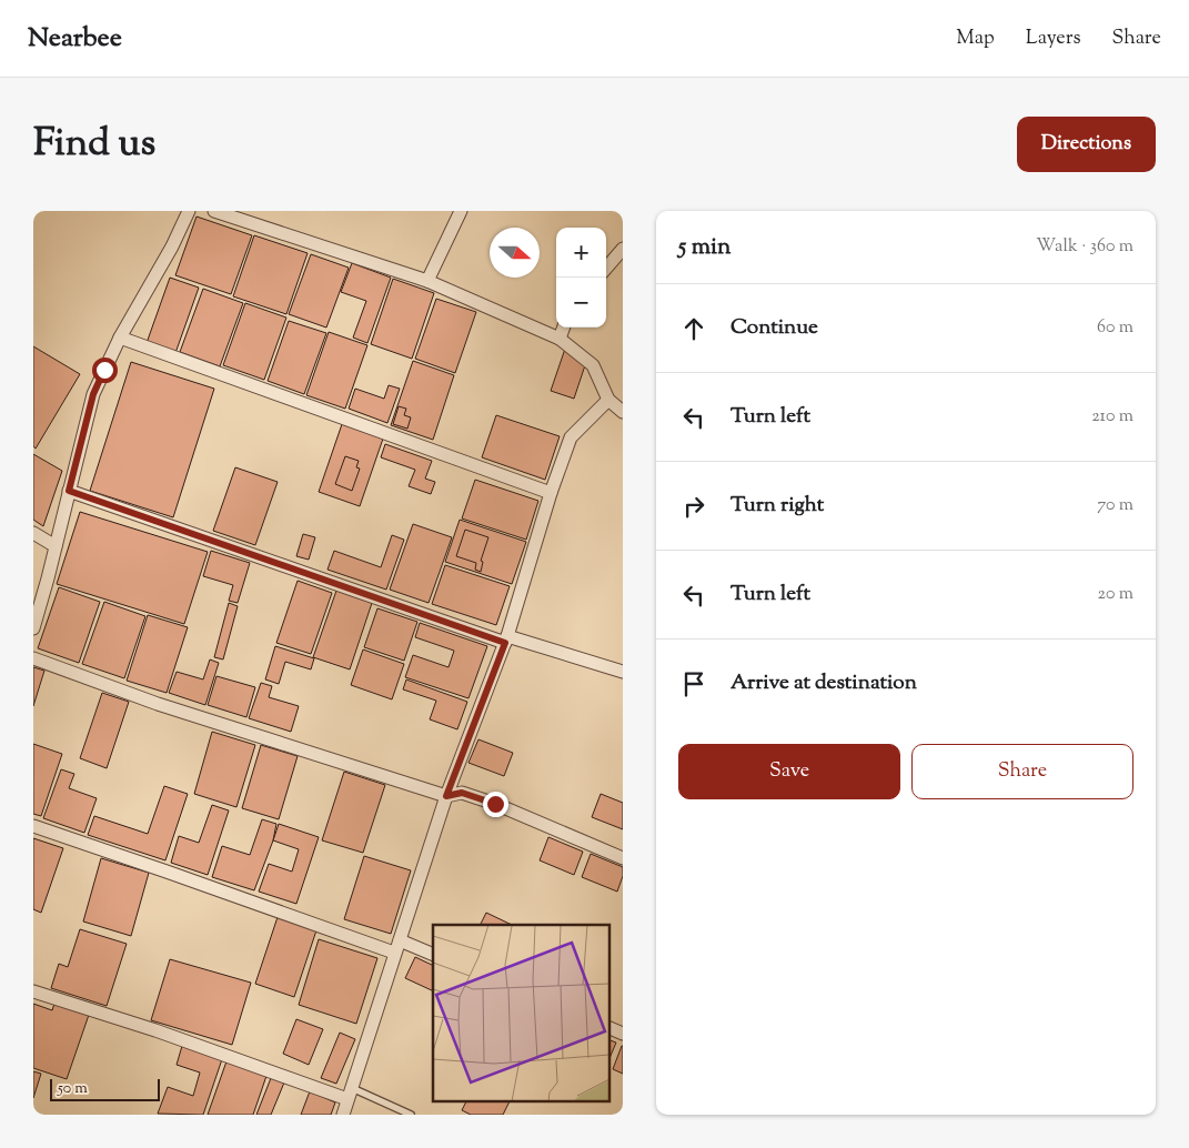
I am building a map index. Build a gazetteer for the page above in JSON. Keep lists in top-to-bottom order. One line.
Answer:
{"scale_bar":"50 m","north":"right","page":{"header":"Nearbee","nav":["Map","Layers","Share"],"title":"Find us","buttons":["Directions",["Save","Share"]],"heading":["5 min","Walk · 360 m"],"map_buttons":["+","−"],"list":[["Continue","60 m"],["Turn left","210 m"],["Turn right","70 m"],["Turn left","20 m"],"Arrive at destination"],"scale":"50 m"}}
